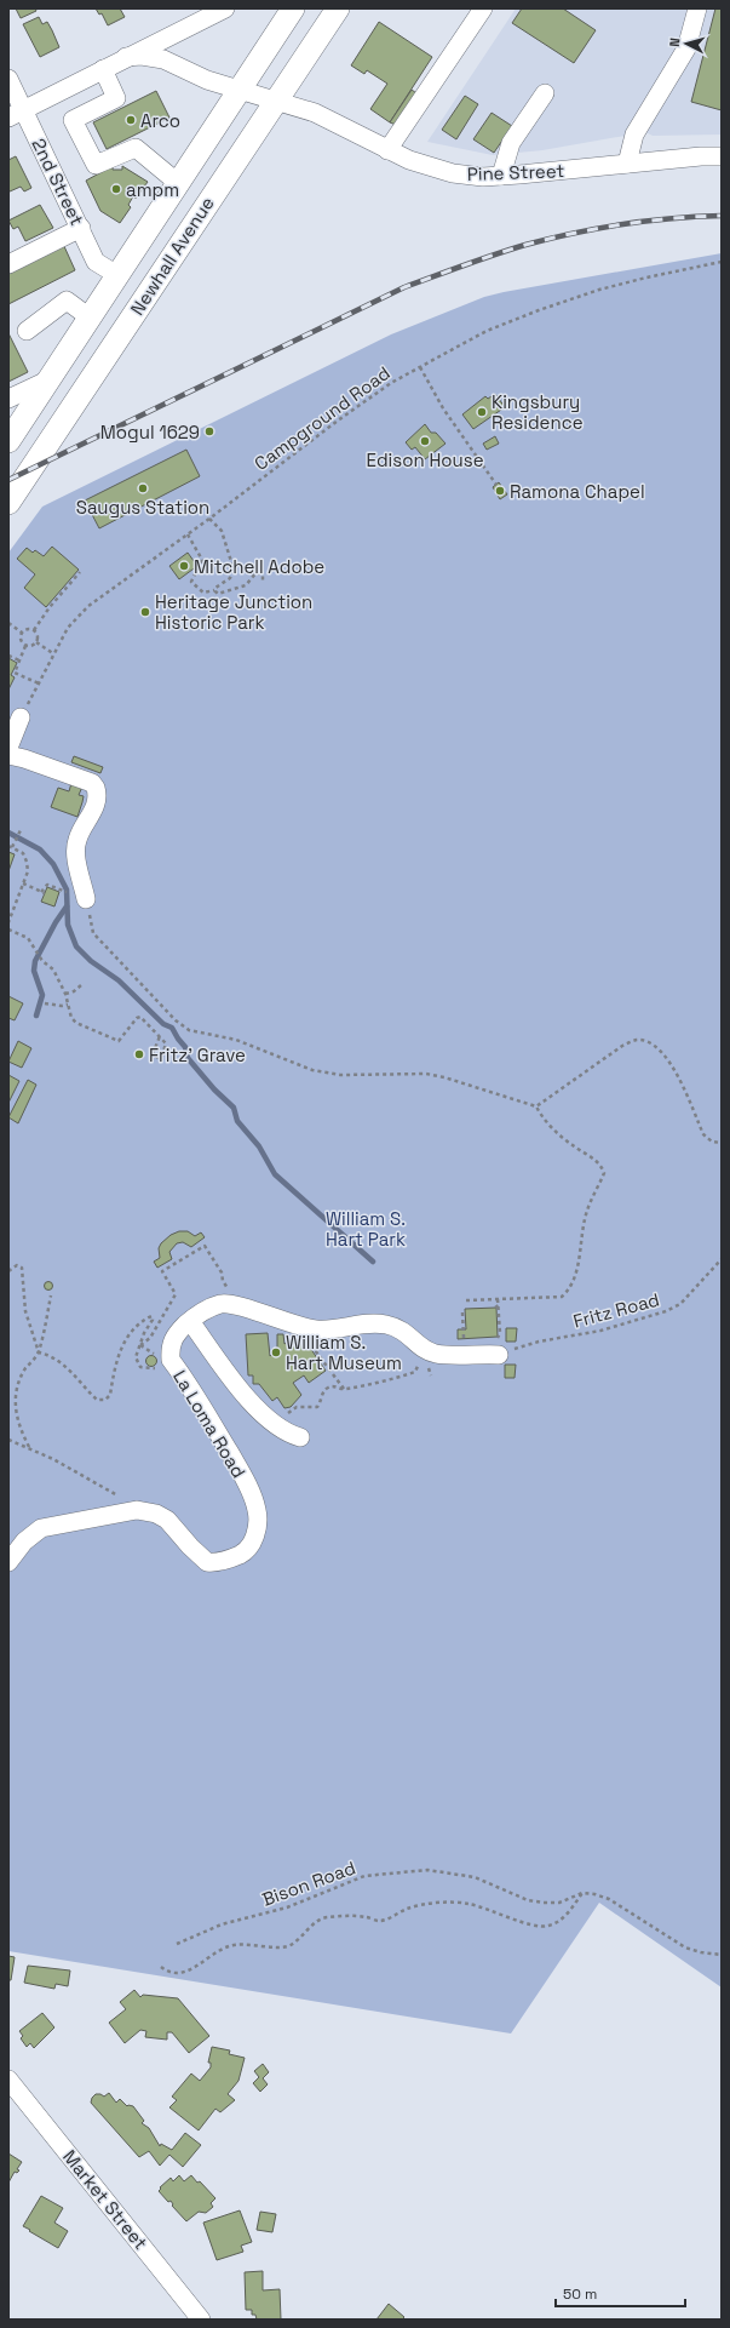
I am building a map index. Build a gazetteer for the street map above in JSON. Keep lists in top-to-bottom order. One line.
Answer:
{"streets":{"main road":["Newhall Avenue"],"street":["Pine Street","2nd Street","La Loma Road","Market Street"],"path":["Campground Road","Fritz Road","Bison Road"]},"crossings":[["Pine Street","Newhall Avenue"],["2nd Street","Newhall Avenue"]],"parks":["William S. Hart Park"],"places":["Arco","ampm","Kingsbury Residence","Mogul 1629","Edison House","Saugus Station","Ramona Chapel","Mitchell Adobe","Heritage Junction Historic Park","Fritz' Grave","William S. Hart Museum"],"scale_bar":"50 m","north":"left"}
